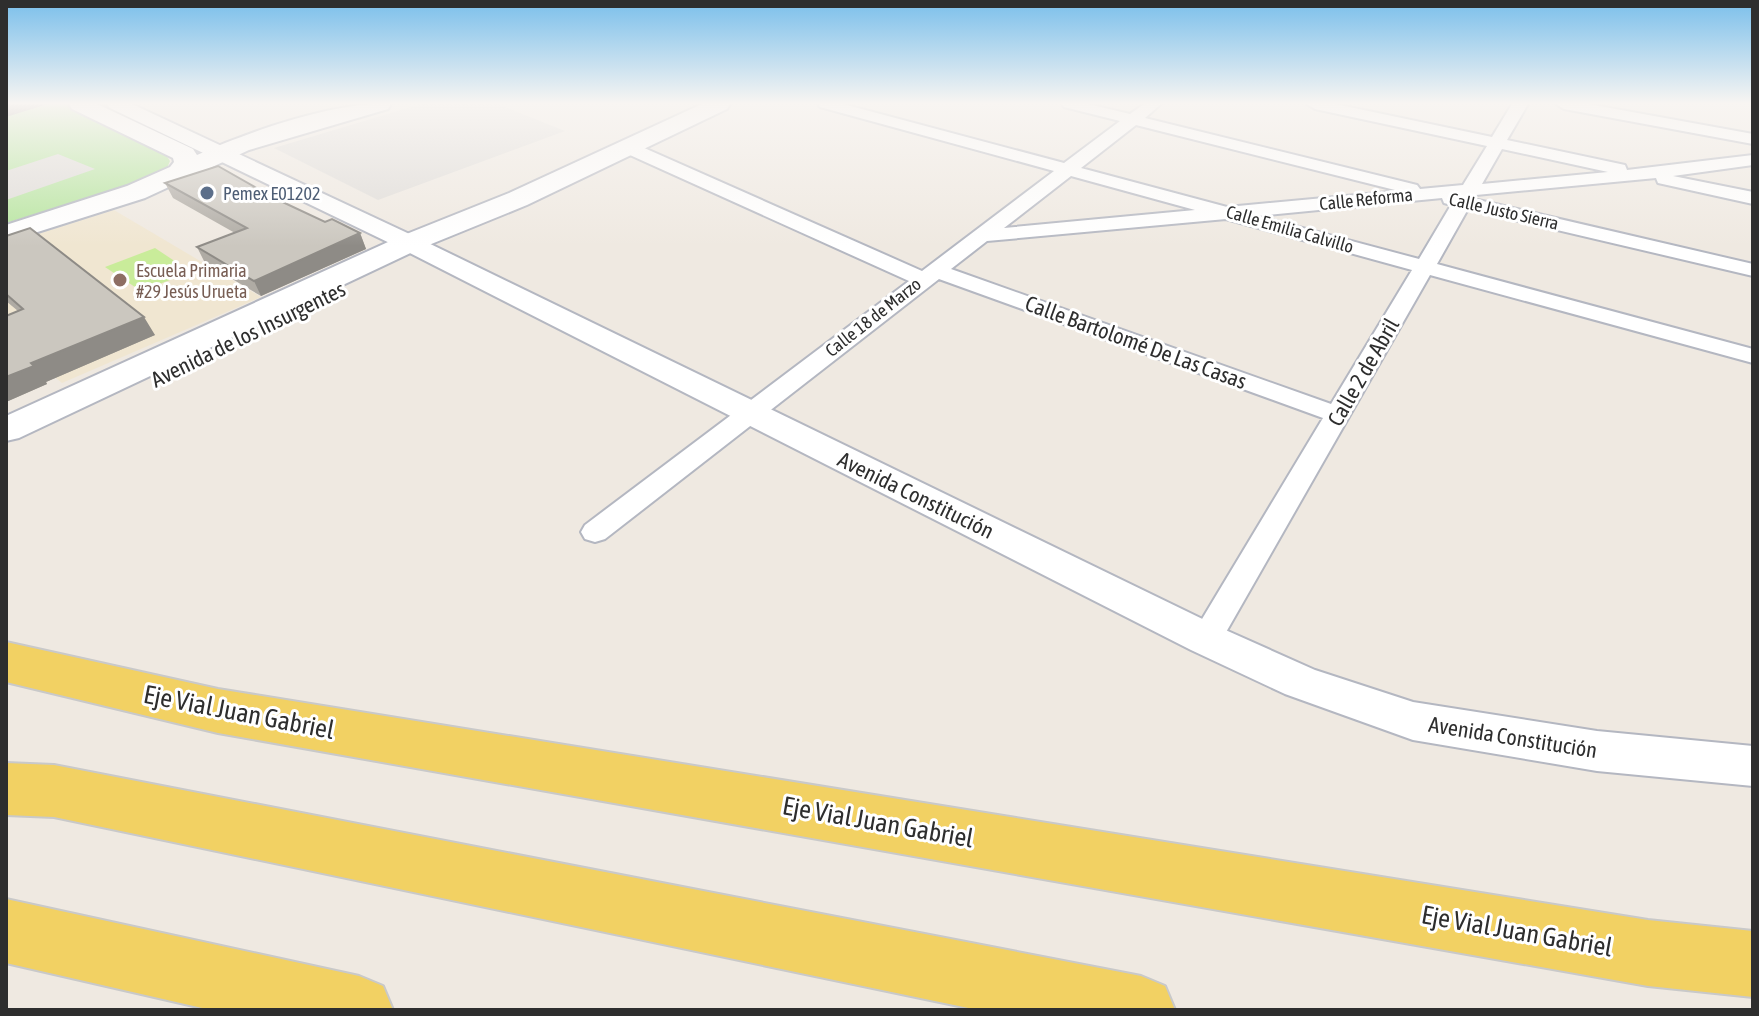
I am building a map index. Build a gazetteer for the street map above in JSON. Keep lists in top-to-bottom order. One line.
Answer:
{"streets":{"main road":["Avenida de los Insurgentes","Eje Vial Juan Gabriel"],"street":["Calle Reforma","Calle Justo Sierra","Calle Emilia Calvillo","Calle 18 de Marzo","Calle Bartolomé De Las Casas","Calle 2 de Abril","Avenida Constitución"]},"crossings":[["Calle Reforma","Calle Justo Sierra"],["Calle Reforma","Calle Emilia Calvillo"],["Calle Reforma","Calle 18 de Marzo"],["Calle Reforma","Calle 2 de Abril"],["Calle Justo Sierra","Calle 2 de Abril"],["Calle Emilia Calvillo","Calle 18 de Marzo"],["Calle Emilia Calvillo","Calle 2 de Abril"],["Calle 18 de Marzo","Calle Bartolomé De Las Casas"],["Calle 18 de Marzo","Avenida Constitución"],["Avenida de los Insurgentes","Avenida Constitución"],["Calle Bartolomé De Las Casas","Calle 2 de Abril"],["Calle 2 de Abril","Avenida Constitución"]],"places":["Pemex E01202","Escuela Primaria #29 Jesús Urueta"]}
